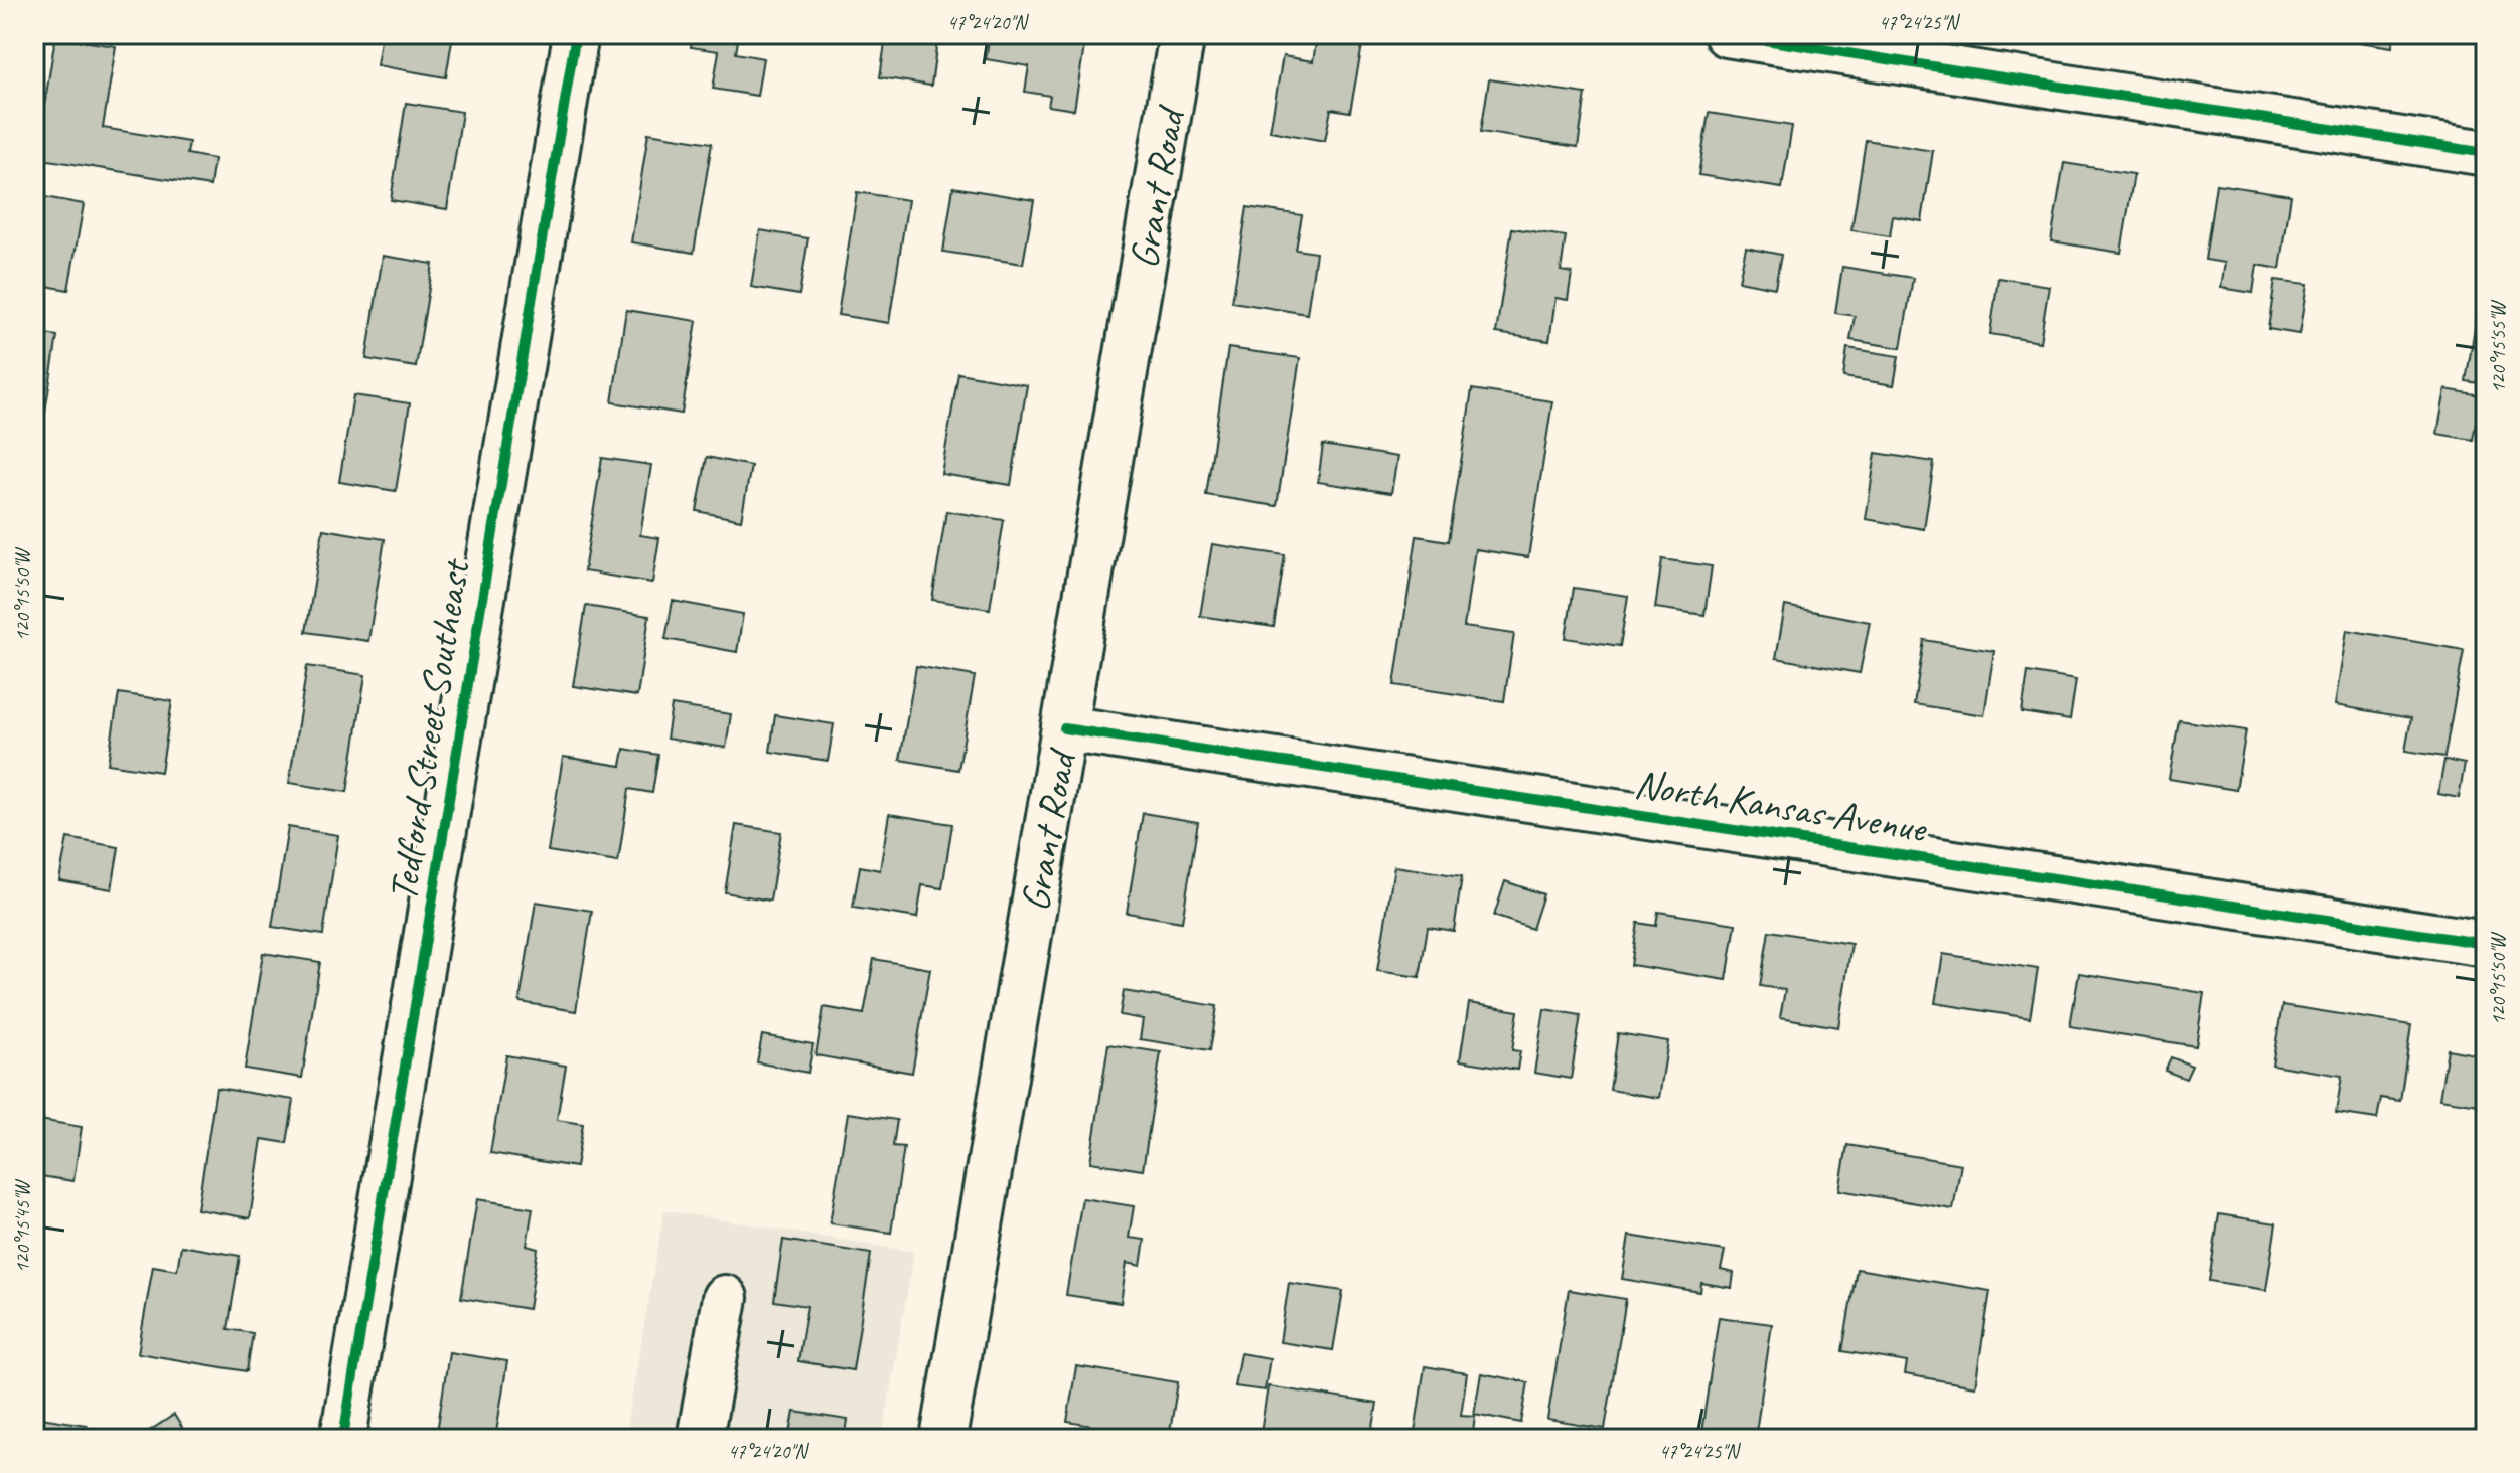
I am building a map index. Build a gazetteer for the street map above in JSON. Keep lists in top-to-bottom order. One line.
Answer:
{"streets":{"street":["Grant Road","Tedford Street Southeast","North Kansas Avenue"]},"crossings":[["Grant Road","North Kansas Avenue"]],"coordinates":["47°24'20\"N","47°24'25\"N","120°15'55\"W","120°15'50\"W","120°15'45\"W"]}
